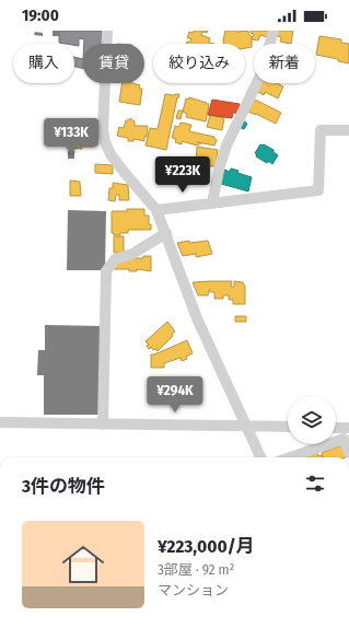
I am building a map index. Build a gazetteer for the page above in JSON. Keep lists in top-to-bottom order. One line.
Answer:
{"page":{"status":"19:00","chip":["購入","賃貸","絞り込み","新着"],"price":["¥133K","¥223K","¥294K"],"heading":"3件の物件","list":[{"name":"¥223,000/月","note":"3部屋 · 92 m² · マンション"}]}}
